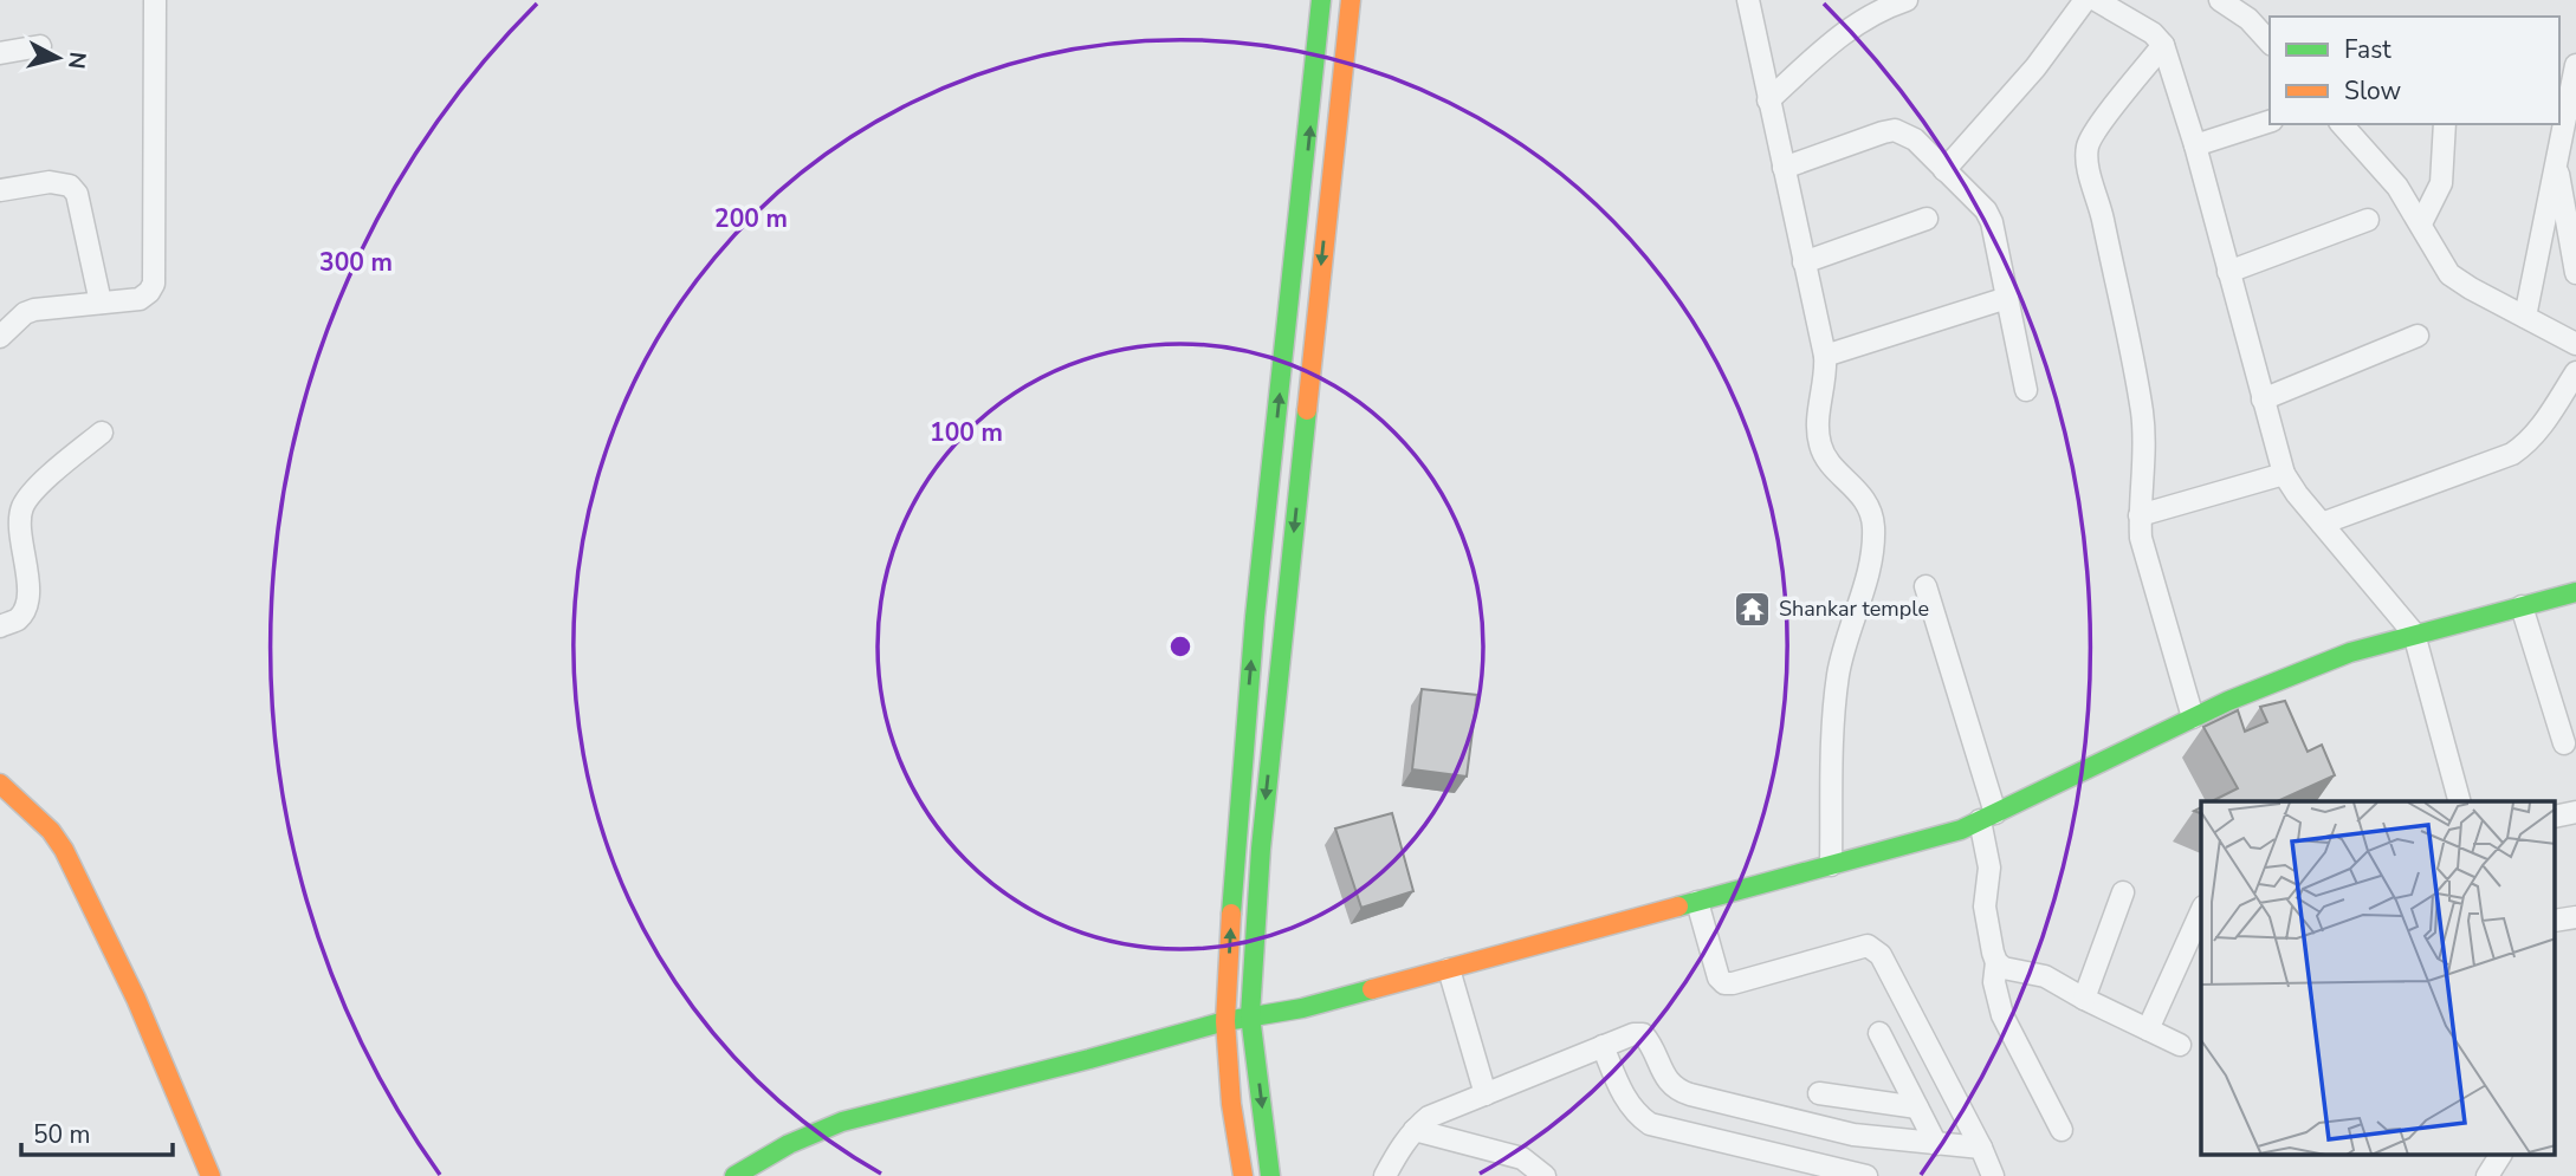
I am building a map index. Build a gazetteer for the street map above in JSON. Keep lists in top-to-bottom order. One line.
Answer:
{"places":{"temple":["Shankar temple"]},"legend":["Fast","Slow"],"scale_bar":"50 m","north":"right","rings":["200 m","300 m","100 m"]}
